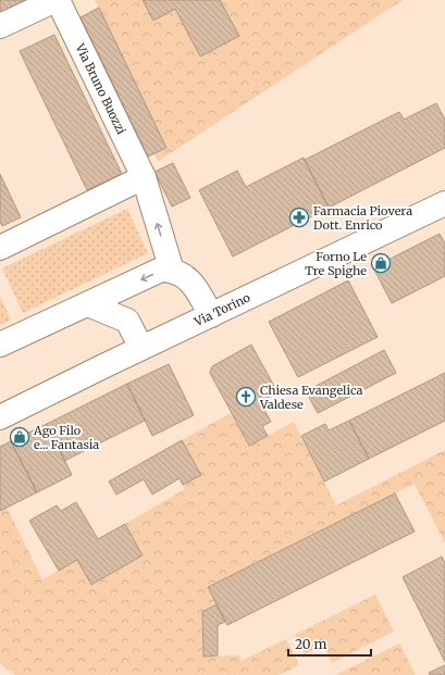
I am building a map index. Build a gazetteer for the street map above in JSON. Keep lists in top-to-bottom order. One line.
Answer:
{"streets":{"street":["Via Bruno Buozzi","Via Torino"]},"places":{"pharmacy":["Farmacia Piovera Dott. Enrico"],"shop":["Forno Le Tre Spighe","Ago Filo e... Fantasia"],"church":["Chiesa Evangelica Valdese"]},"scale_bar":"20 m"}
